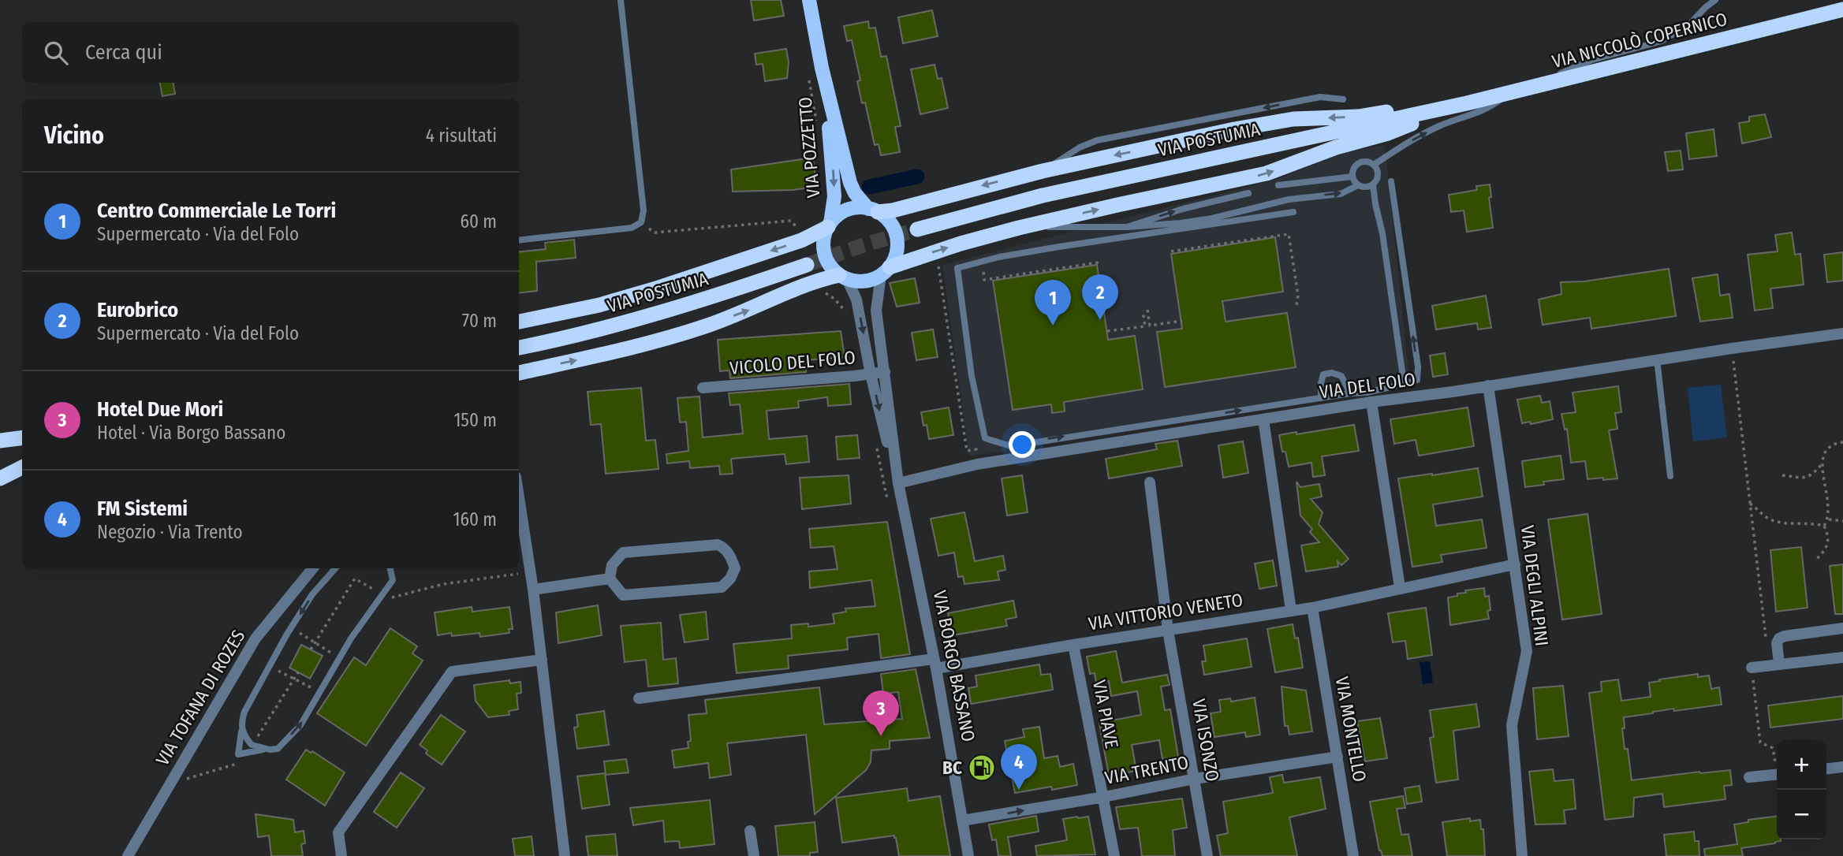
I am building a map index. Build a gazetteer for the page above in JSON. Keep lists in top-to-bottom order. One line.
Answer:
{"streets":{"highway":["VIA NICCOLÒ COPERNICO","VIA POSTUMIA"],"main road":["VIA POZZETTO","VIA BORGO BASSANO"],"street":["VICOLO DEL FOLO","VIA DEL FOLO","VIA DEGLI ALPINI","VIA VITTORIO VENETO","VIA TOFANA DI ROZES","VIA PIAVE","VIA MONTELLO","VIA ISONZO","VIA TRENTO"]},"crossings":[["VIA NICCOLÒ COPERNICO","VIA POSTUMIA"],["VIA POZZETTO","VIA BORGO BASSANO"],["VICOLO DEL FOLO","VIA BORGO BASSANO"],["VIA DEL FOLO","VIA DEGLI ALPINI"],["VIA DEL FOLO","VIA BORGO BASSANO"],["VIA DEGLI ALPINI","VIA VITTORIO VENETO"],["VIA VITTORIO VENETO","VIA BORGO BASSANO"],["VIA VITTORIO VENETO","VIA PIAVE"],["VIA VITTORIO VENETO","VIA MONTELLO"],["VIA VITTORIO VENETO","VIA ISONZO"],["VIA BORGO BASSANO","VIA TRENTO"],["VIA PIAVE","VIA TRENTO"],["VIA MONTELLO","VIA TRENTO"],["VIA ISONZO","VIA TRENTO"]],"one_way":["VIA TRENTO"],"places":{"fuel station":["BC"]},"page":{"search":"Cerca qui","heading":["Vicino","4 risultati"],"list":[{"mark":"1","name":"Centro Commerciale Le Torri","note":"Supermercato · Via del Folo","value":"60 m"},{"mark":"2","name":"Eurobrico","note":"Supermercato · Via del Folo","value":"70 m"},{"mark":"3","name":"Hotel Due Mori","note":"Hotel · Via Borgo Bassano","value":"150 m"},{"mark":"4","name":"FM Sistemi","note":"Negozio · Via Trento","value":"160 m"}],"pins":["2","1","3","4"],"map_buttons":["+","−"]}}
